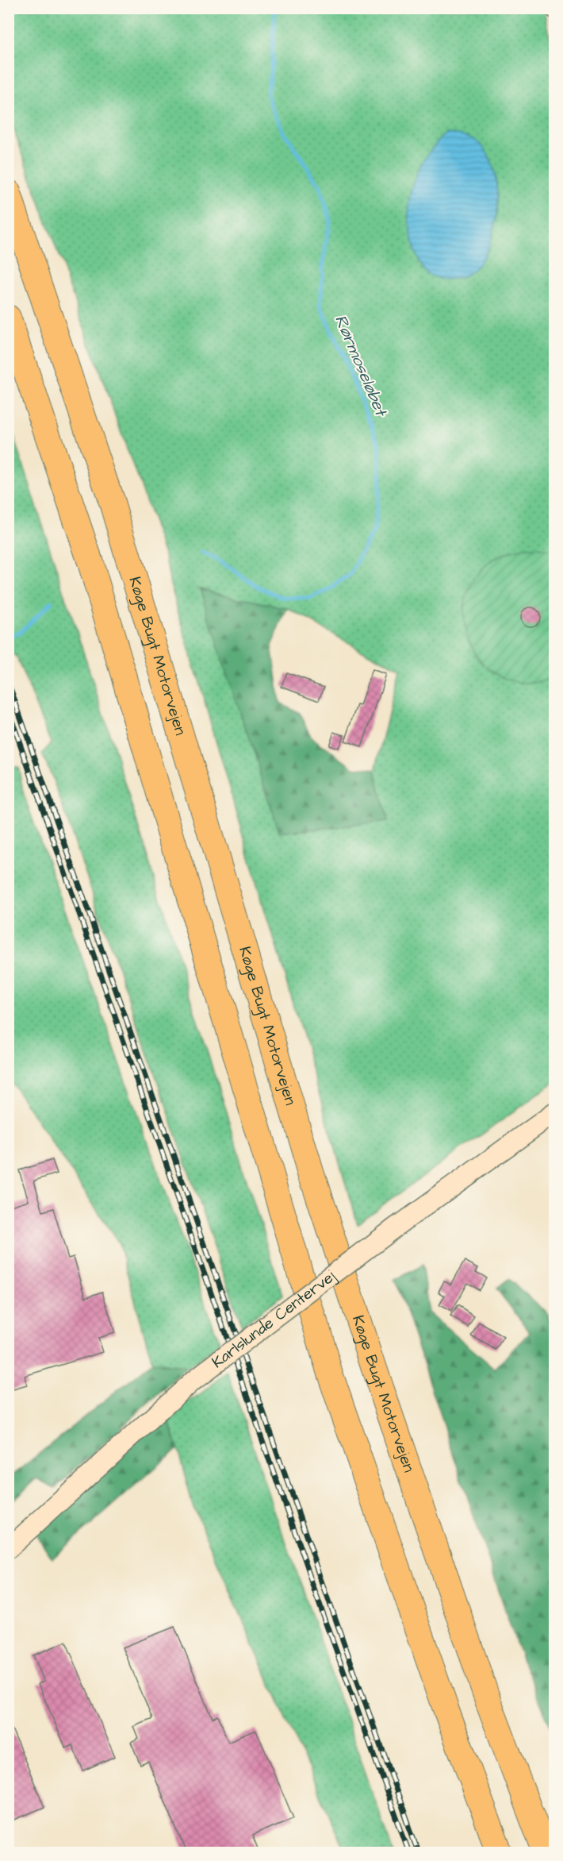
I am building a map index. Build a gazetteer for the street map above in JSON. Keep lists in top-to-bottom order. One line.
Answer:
{"streets":{"highway":["Køge Bugt Motorvejen"],"street":["Karlslunde Centervej"]},"water":["Rørmoseløbet"]}
